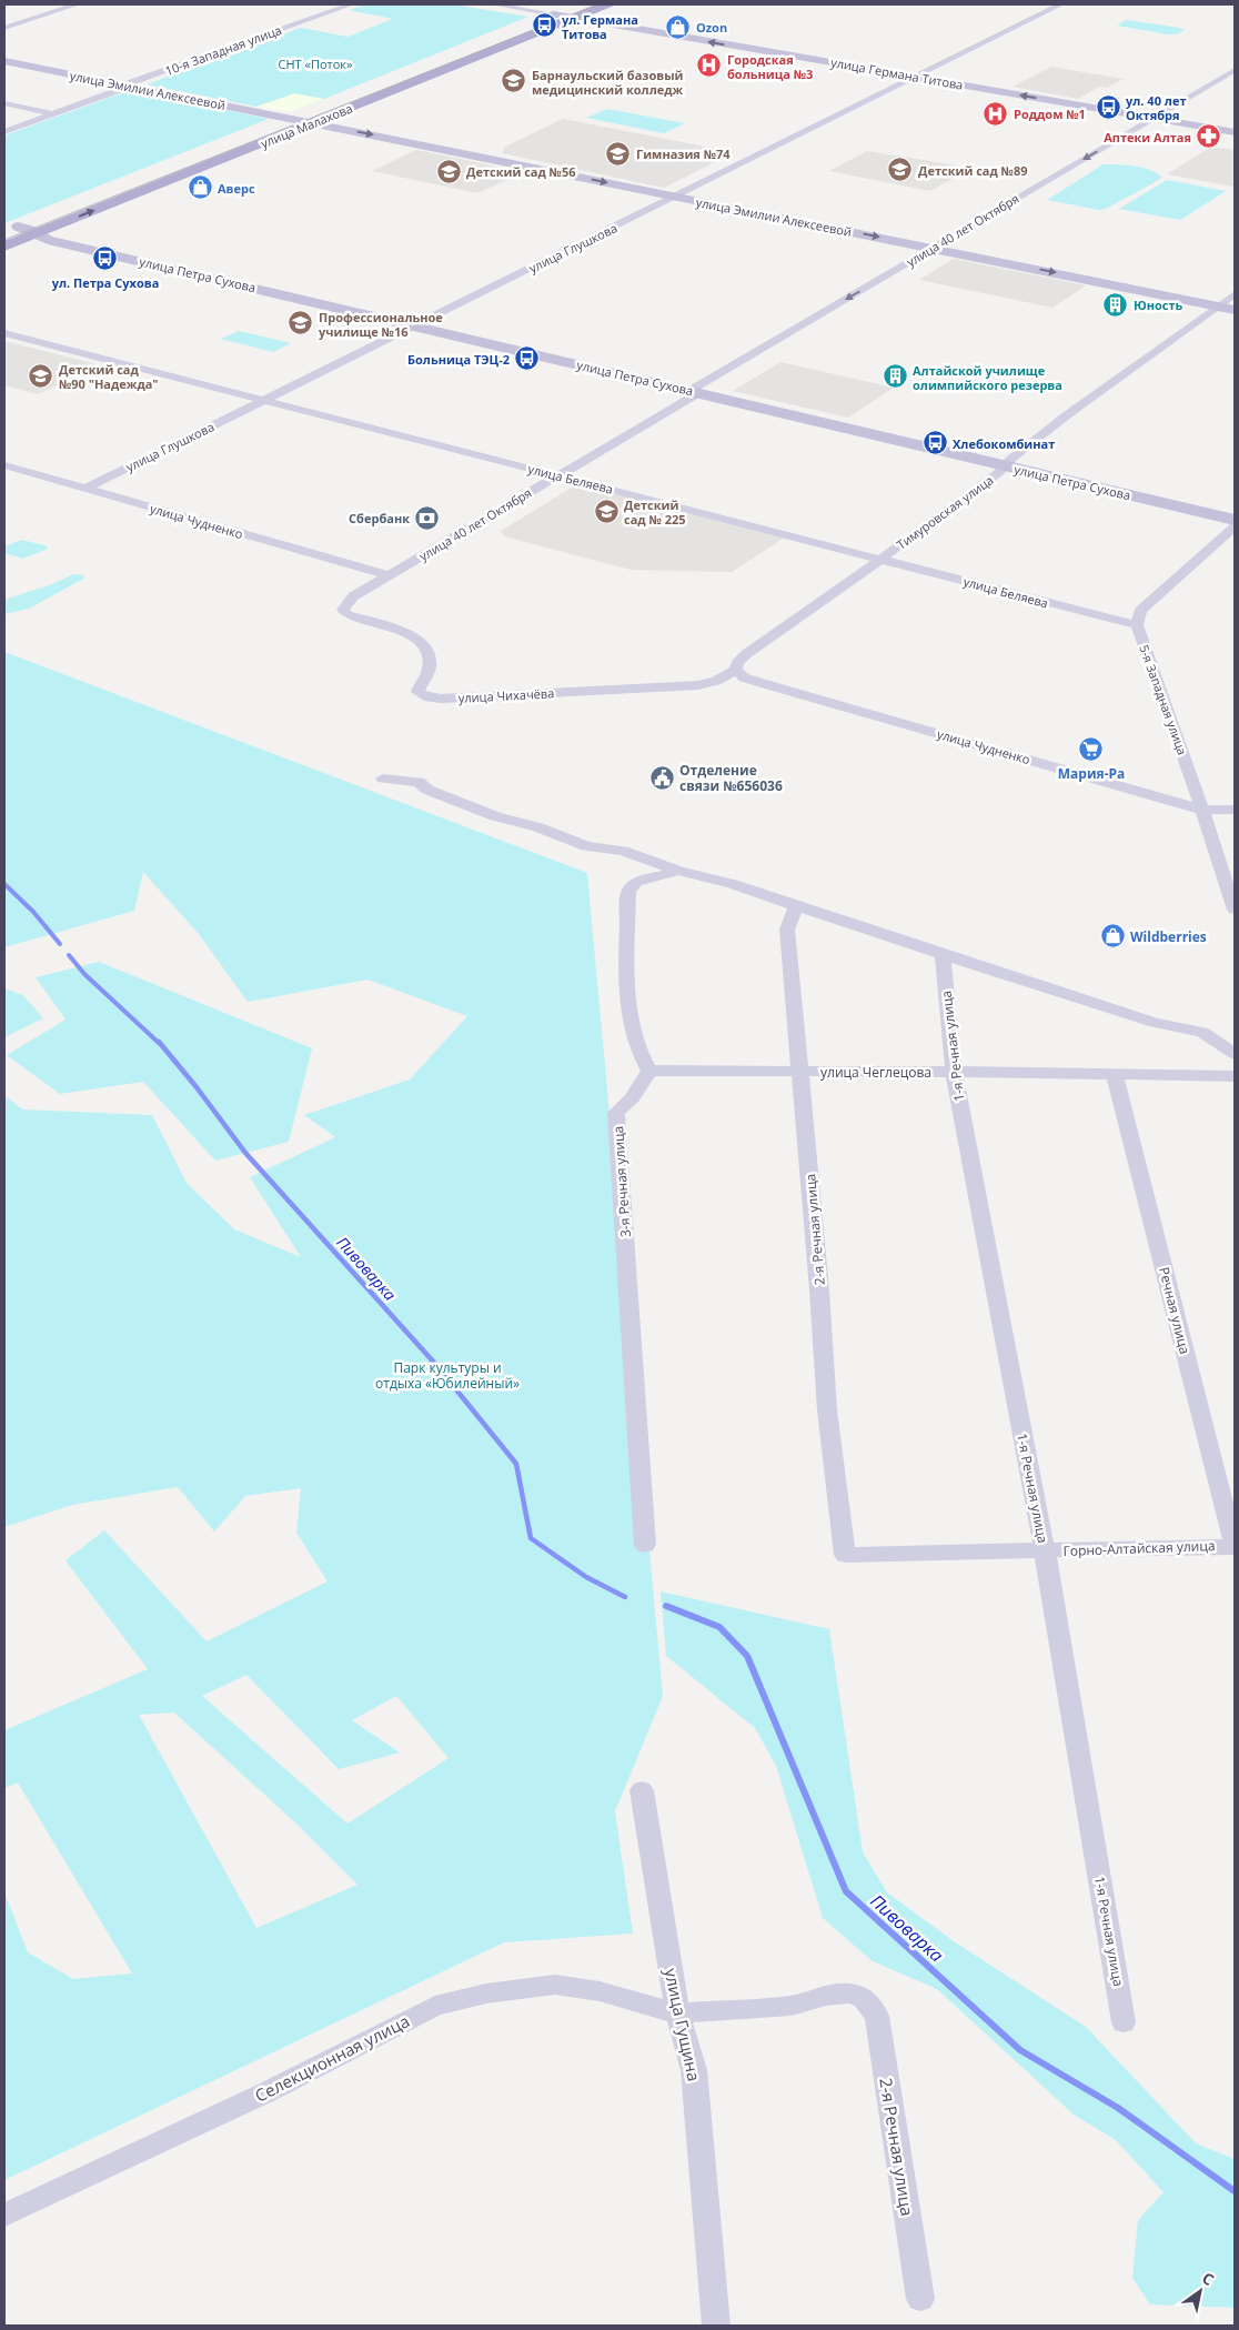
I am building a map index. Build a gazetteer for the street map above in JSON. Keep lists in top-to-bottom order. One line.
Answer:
{"streets":{"main road":["улица Малахова"],"street":["10-я Западная улица","улица Германа Титова","улица Эмилии Алексеевой","улица 40 лет Октября","улица Глушкова","улица Петра Сухова","улица Беляева","Тимуровская улица","улица Чудненко","улица Чихачёва","5-я Западная улица","1-я Речная улица","улица Чеглецова","3-я Речная улица","2-я Речная улица","Речная улица","Горно-Алтайская улица","улица Гущина","Селекционная улица"]},"crossings":[["10-я Западная улица","улица Эмилии Алексеевой"],["улица Германа Титова","улица Малахова"],["улица Германа Титова","улица 40 лет Октября"],["улица Германа Титова","улица Глушкова"],["улица Эмилии Алексеевой","улица Малахова"],["улица Эмилии Алексеевой","улица 40 лет Октября"],["улица Эмилии Алексеевой","улица Глушкова"],["улица Эмилии Алексеевой","Тимуровская улица"],["улица Малахова","улица Петра Сухова"],["улица 40 лет Октября","улица Петра Сухова"],["улица 40 лет Октября","улица Беляева"],["улица 40 лет Октября","улица Чудненко"],["улица 40 лет Октября","улица Чихачёва"],["улица Глушкова","улица Петра Сухова"],["улица Глушкова","улица Беляева"],["улица Глушкова","улица Чудненко"],["улица Петра Сухова","Тимуровская улица"],["улица Беляева","Тимуровская улица"],["улица Беляева","5-я Западная улица"],["Тимуровская улица","улица Чудненко"],["Тимуровская улица","улица Чихачёва"],["улица Чудненко","улица Чихачёва"],["улица Чудненко","5-я Западная улица"],["1-я Речная улица","улица Чеглецова"],["1-я Речная улица","Горно-Алтайская улица"],["улица Чеглецова","3-я Речная улица"],["улица Чеглецова","2-я Речная улица"],["улица Чеглецова","Речная улица"],["2-я Речная улица","Горно-Алтайская улица"],["Речная улица","Горно-Алтайская улица"],["улица Гущина","Селекционная улица"]],"one_way":["улица Германа Титова","улица Эмилии Алексеевой"],"water":["Пивоварка"],"parks":["СНТ «Поток»","Парк культуры и отдыха «Юбилейный»"],"places":{"bus stop":["ул. Германа Титова","ул. 40 лет Октября","ул. Петра Сухова","Больница ТЭЦ-2","Хлебокомбинат"],"shop":["Ozon","Аверс","Wildberries"],"hospital":["Городская больница №3","Роддом №1"],"school or university":["Барнаульский базовый медицинский колледж","Гимназия №74","Детский сад №89","Детский сад №56","Профессиональное училище №16","Детский сад №90 \"Надежда\"","Детский сад № 225"],"pharmacy":["Аптеки Алтая"],"building":["Юность","Алтайской училище олимпийского резерва"],"bank":["Сбербанк"],"supermarket":["Мария-Ра"],"public building":["Отделение связи №656036"]},"north":"top right"}
